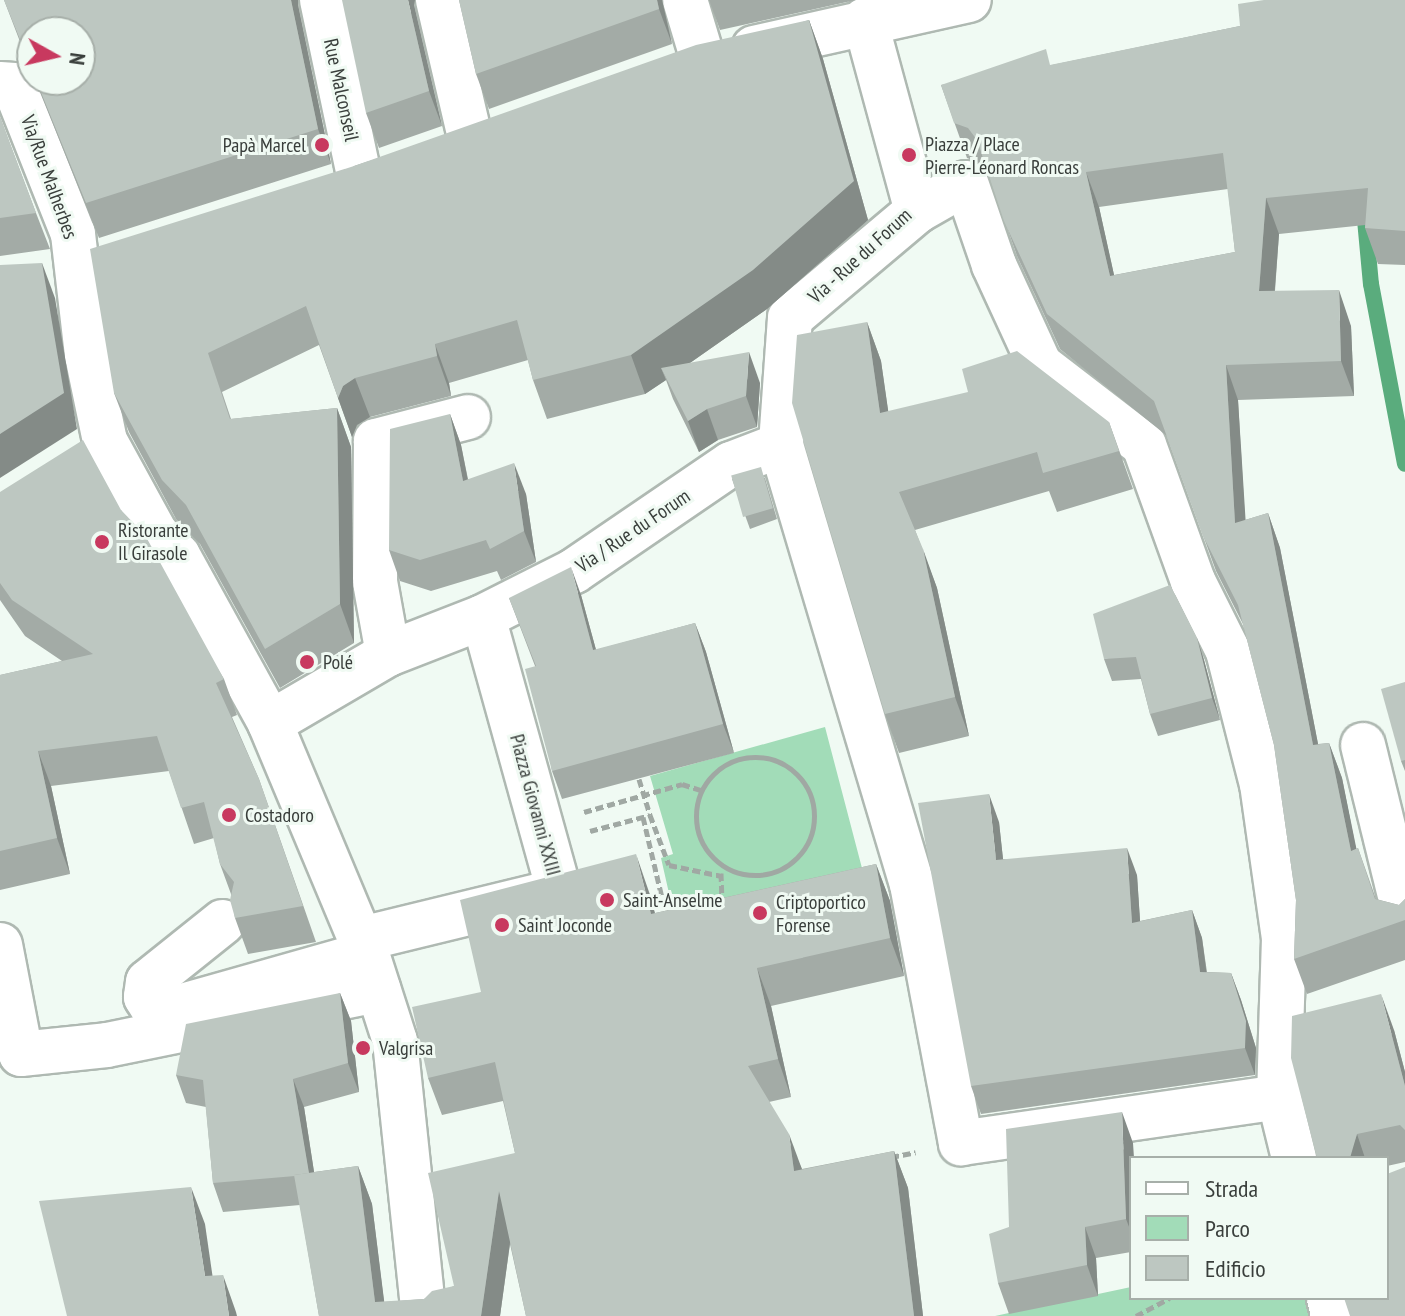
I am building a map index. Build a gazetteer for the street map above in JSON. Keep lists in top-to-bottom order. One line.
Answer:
{"streets":{"street":["Rue Malconseil","Via/Rue Malherbes","Via - Rue du Forum","Via / Rue du Forum","Piazza Giovanni XXIII"]},"crossings":[["Via/Rue Malherbes","Via / Rue du Forum"],["Via/Rue Malherbes","Piazza Giovanni XXIII"],["Via - Rue du Forum","Via / Rue du Forum"],["Via / Rue du Forum","Piazza Giovanni XXIII"]],"places":["Papà Marcel","Piazza / Place Pierre-Léonard Roncas","Ristorante Il Girasole","Polé","Costadoro","Saint-Anselme","Criptoportico Forense","Saint Joconde","Valgrisa"],"legend":["Strada","Parco","Edificio"],"north":"right"}
